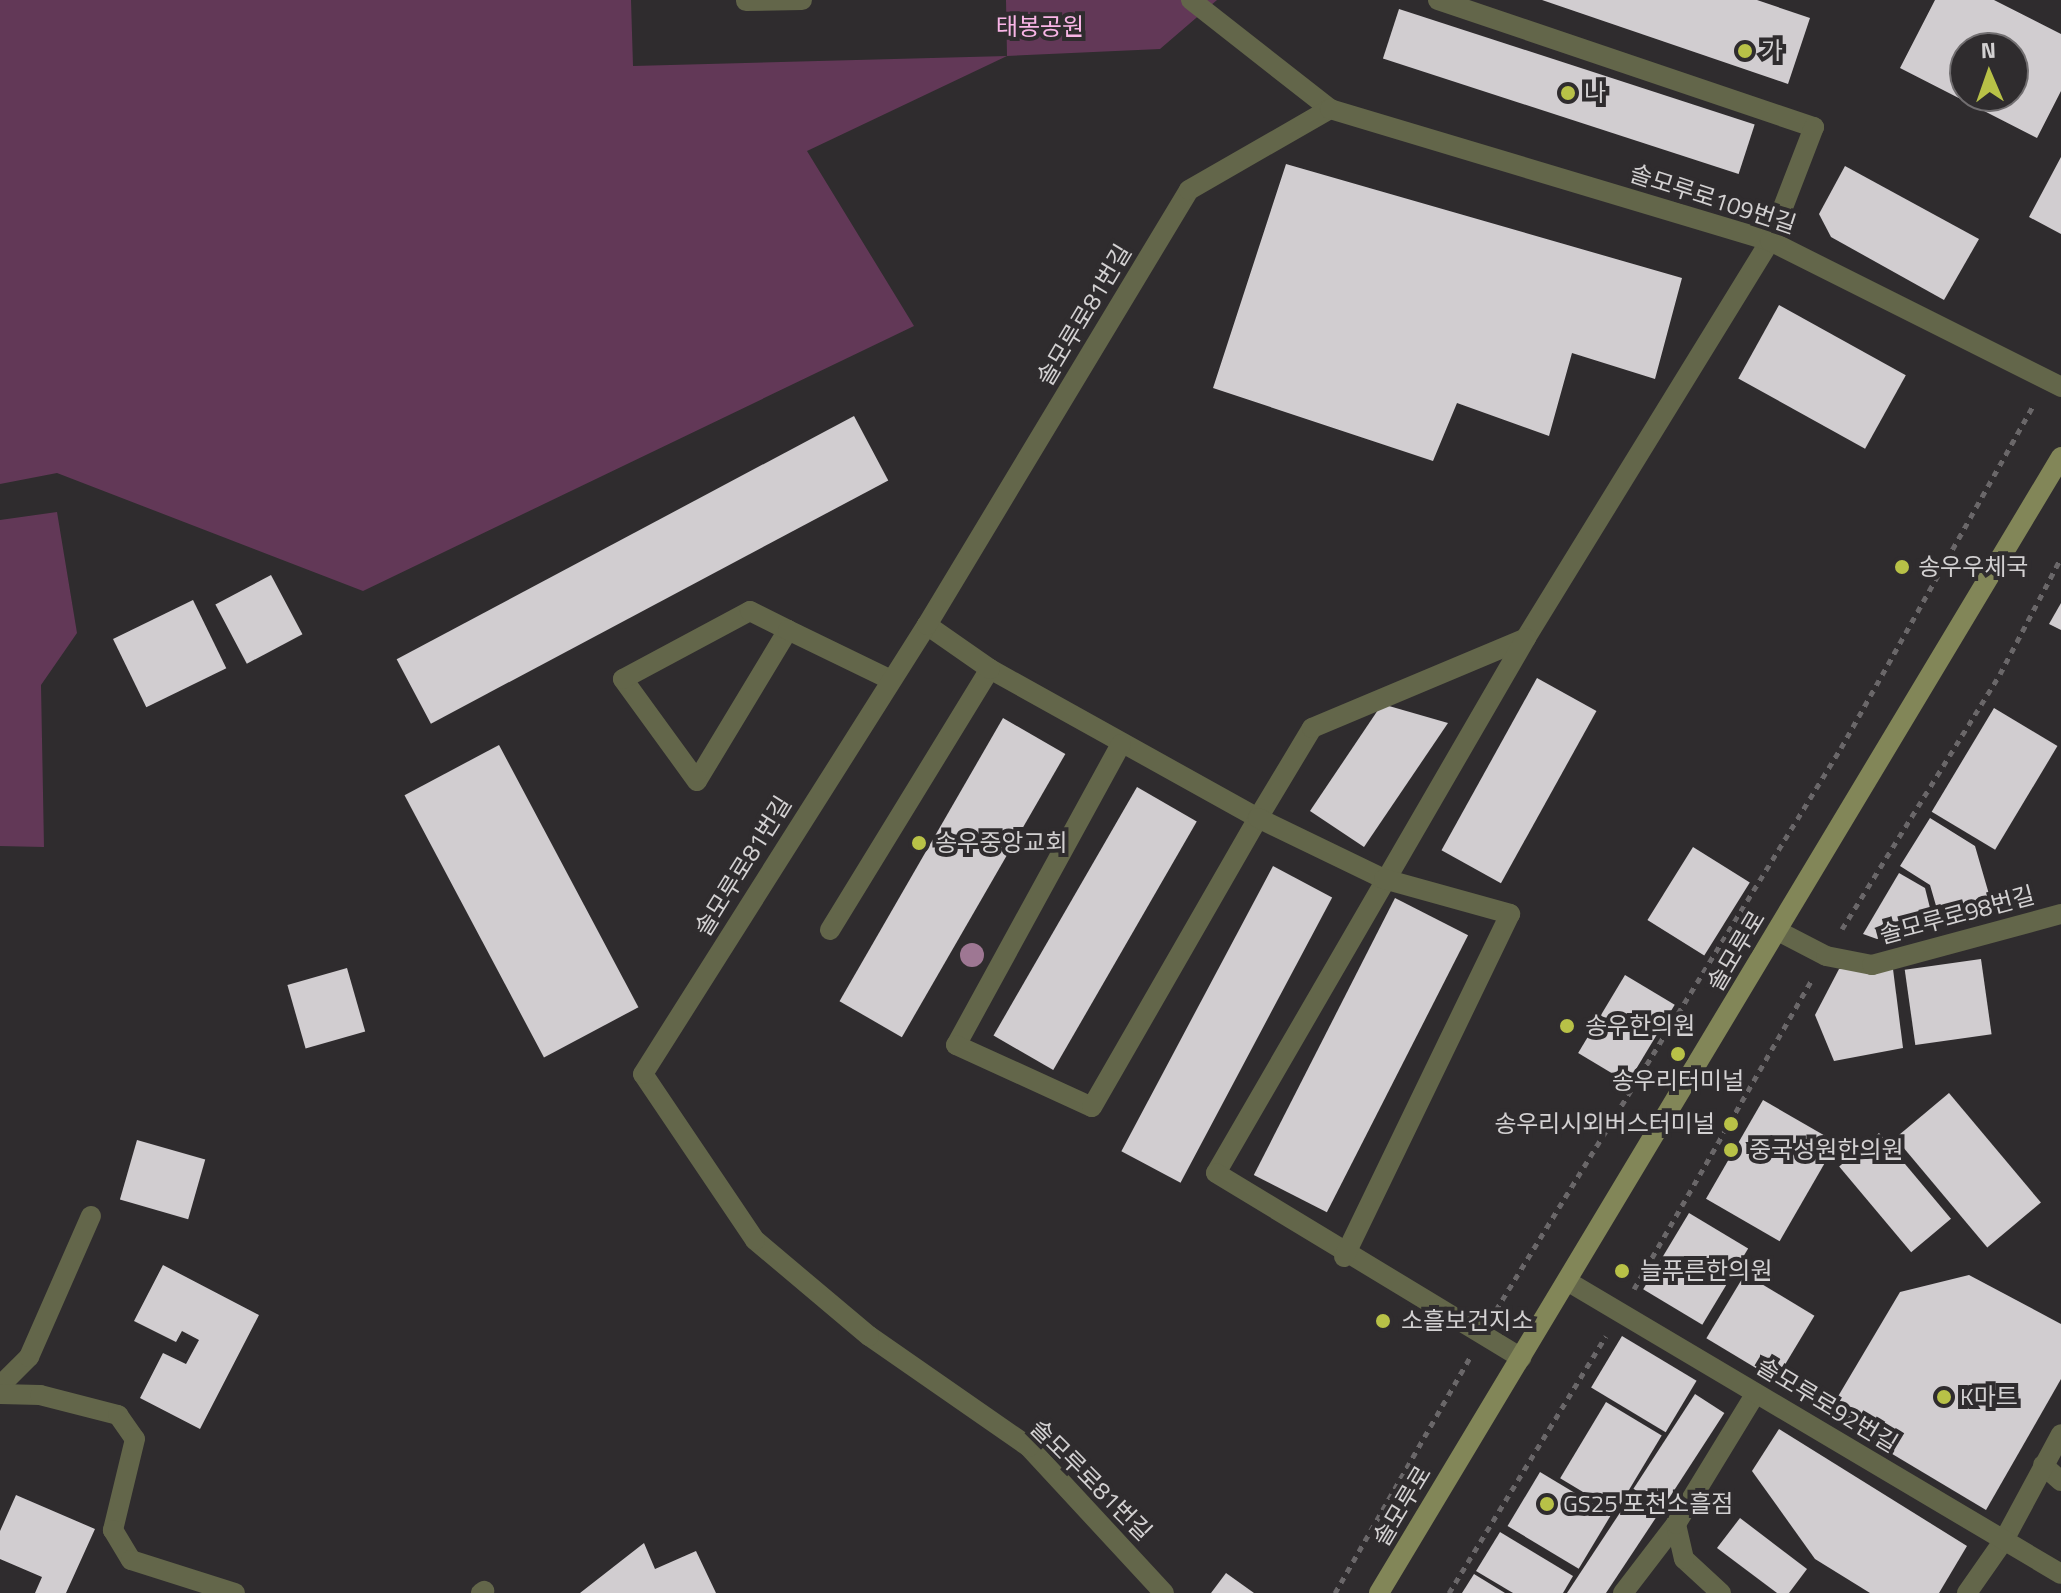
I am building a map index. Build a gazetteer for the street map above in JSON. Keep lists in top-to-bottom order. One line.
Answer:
{"streets":{"main road":["솔모루로"],"street":["솔모루로109번길","솔모루로81번길","솔모루로98번길","솔모루로92번길"]},"crossings":[["솔모루로109번길","솔모루로81번길"],["솔모루로98번길","솔모루로"],["솔모루로","솔모루로92번길"]],"parks":["태봉공원"],"places":["가","나","송우우체국","송우중앙교회","송우한의원","송우리터미널","송우리시외버스터미널","중국성원한의원","늘푸른한의원","소흘보건지소","K마트","GS25 포천소흘점"],"north":"top"}
